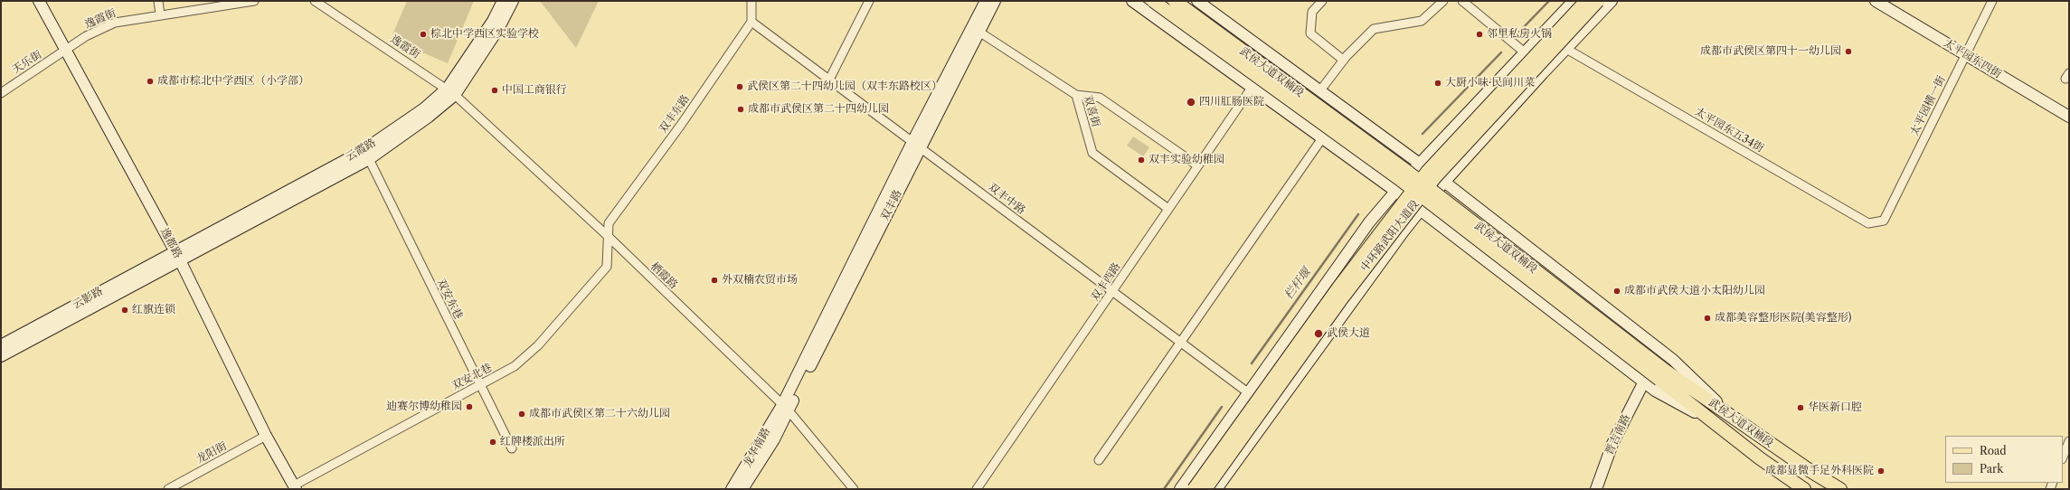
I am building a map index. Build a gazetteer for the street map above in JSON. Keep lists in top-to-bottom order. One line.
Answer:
{"streets":{"main road":["武侯大道双楠段","中环路武阳大道段"],"street":["逸霞街","太平园东四街","天乐街","太平园横一街","双喜街","双丰东路","太平园东五34街","云霞路","双丰中路","双丰路","逸都路","栖霞路","双丰西路","云影路","双安东巷","双安北巷","晋吉南路","龙华南路","龙阳街"]},"crossings":[["逸霞街","天乐街"],["逸霞街","云霞路"],["逸霞街","逸都路"],["逸霞街","栖霞路"],["太平园东四街","太平园横一街"],["天乐街","逸都路"],["太平园横一街","太平园东五34街"],["双喜街","双丰路"],["双喜街","双丰西路"],["双丰东路","双丰中路"],["双丰东路","栖霞路"],["双丰东路","双安北巷"],["云霞路","逸都路"],["云霞路","栖霞路"],["云霞路","云影路"],["双丰中路","双丰路"],["双丰中路","双丰西路"],["双丰路","栖霞路"],["双丰路","龙华南路"],["逸都路","云影路"],["逸都路","双安北巷"],["逸都路","龙阳街"],["栖霞路","双安北巷"],["栖霞路","龙华南路"],["双安东巷","双安北巷"]],"water":["栏杆堰"],"places":["棕北中学西区实验学校","邻里私房火锅","成都市武侯区第四十一幼儿园","成都市棕北中学西区（小学部）","大厨小味·民间川菜","武侯区第二十四幼儿园（双丰东路校区）","中国工商银行","四川肛肠医院","成都市武侯区第二十四幼儿园","双丰实验幼稚园","外双楠农贸市场","成都市武侯大道小太阳幼儿园","红旗连锁","成都美容整形医院(美容整形)","武侯大道","迪赛尔博幼稚园","华医新口腔","成都市武侯区第二十六幼儿园","红牌楼派出所","成都显微手足外科医院"],"legend":["Road","Park"]}
